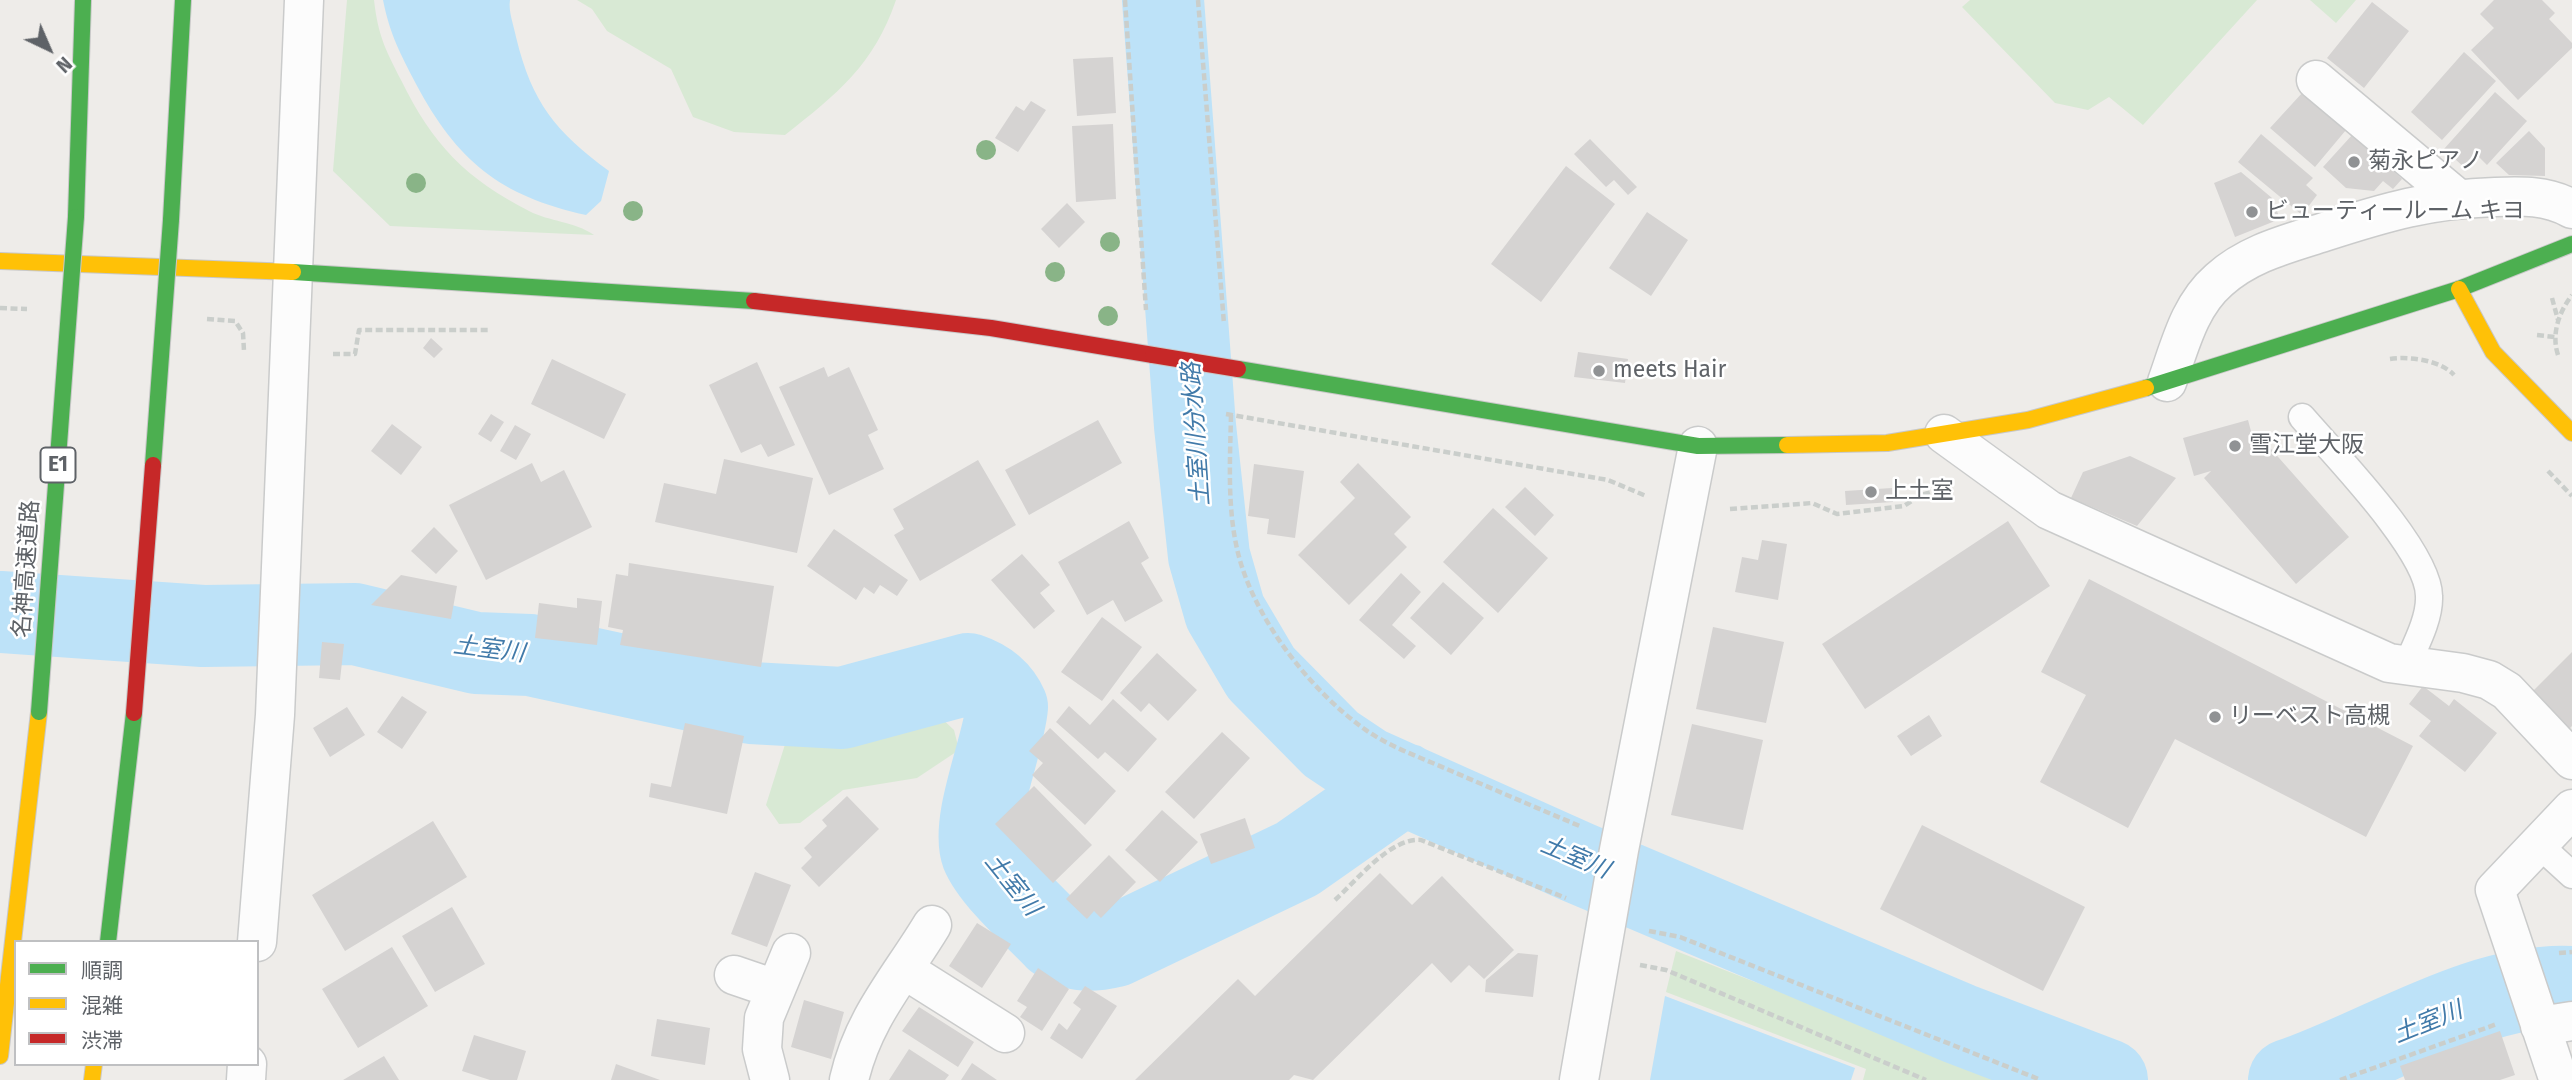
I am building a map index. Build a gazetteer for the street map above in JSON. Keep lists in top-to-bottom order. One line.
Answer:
{"streets":{"main road":["E1","名神高速道路"]},"water":["土室川分水路","土室川"],"places":["菊永ピアノ","ビューティールーム キヨ","meets Hair","雪江堂大阪","上土室","リーベスト高槻"],"legend":["順調","混雑","渋滞"],"north":"bottom right"}
